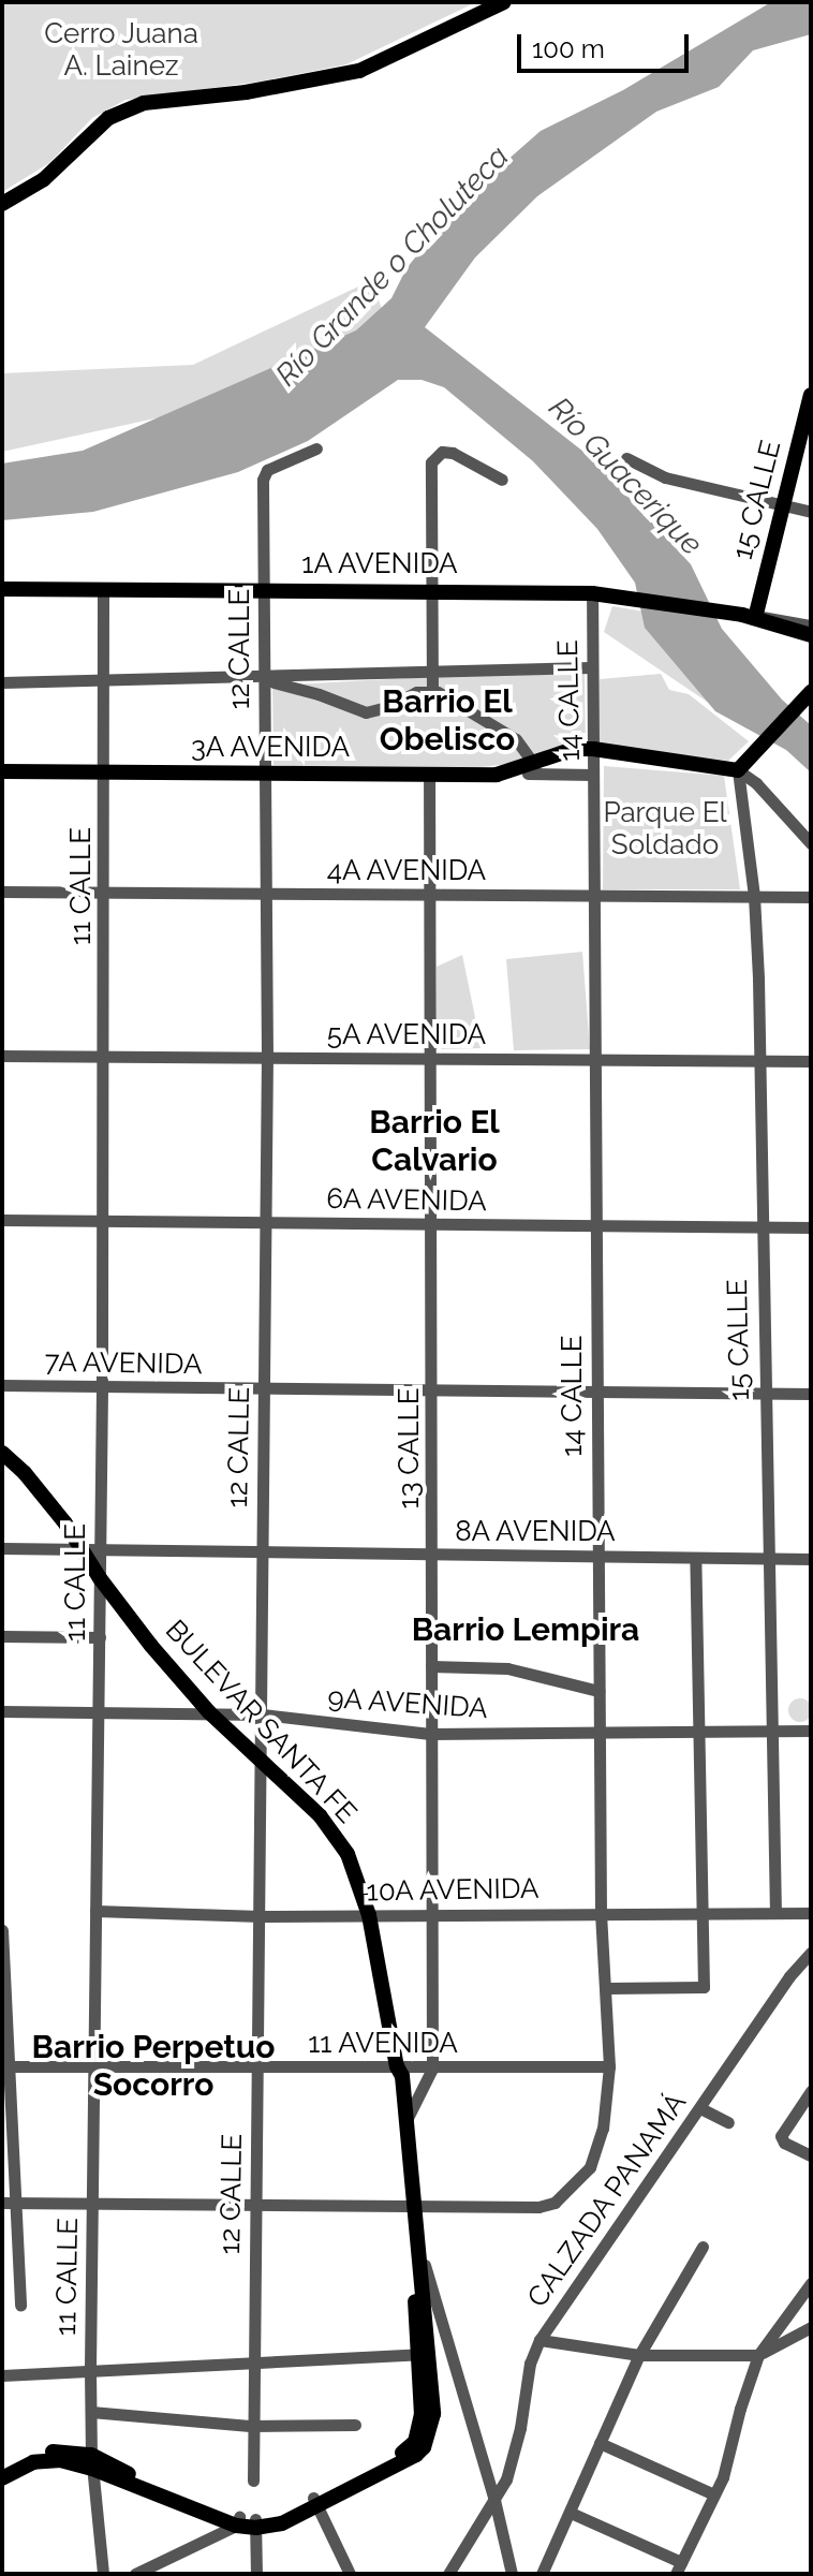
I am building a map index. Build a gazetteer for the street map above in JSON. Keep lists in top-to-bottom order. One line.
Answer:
{"streets":{"main road":["15 CALLE","1A AVENIDA","3A AVENIDA","BULEVAR SANTA FE"],"street":["12 CALLE","14 CALLE","4A AVENIDA","11 CALLE","5A AVENIDA","6A AVENIDA","7A AVENIDA","13 CALLE","8A AVENIDA","9A AVENIDA","10A AVENIDA","11 AVENIDA","CALZADA PANAMÁ"]},"crossings":[["15 CALLE","1A AVENIDA"],["15 CALLE","3A AVENIDA"],["15 CALLE","4A AVENIDA"],["15 CALLE","5A AVENIDA"],["15 CALLE","6A AVENIDA"],["15 CALLE","7A AVENIDA"],["15 CALLE","8A AVENIDA"],["15 CALLE","9A AVENIDA"],["15 CALLE","10A AVENIDA"],["1A AVENIDA","12 CALLE"],["1A AVENIDA","14 CALLE"],["1A AVENIDA","11 CALLE"],["12 CALLE","3A AVENIDA"],["12 CALLE","4A AVENIDA"],["12 CALLE","5A AVENIDA"],["12 CALLE","6A AVENIDA"],["12 CALLE","7A AVENIDA"],["12 CALLE","8A AVENIDA"],["12 CALLE","9A AVENIDA"],["12 CALLE","BULEVAR SANTA FE"],["12 CALLE","10A AVENIDA"],["12 CALLE","11 AVENIDA"],["14 CALLE","3A AVENIDA"],["14 CALLE","4A AVENIDA"],["14 CALLE","5A AVENIDA"],["14 CALLE","6A AVENIDA"],["14 CALLE","7A AVENIDA"],["14 CALLE","8A AVENIDA"],["14 CALLE","9A AVENIDA"],["14 CALLE","BULEVAR SANTA FE"],["14 CALLE","10A AVENIDA"],["14 CALLE","11 AVENIDA"],["3A AVENIDA","11 CALLE"],["3A AVENIDA","13 CALLE"],["4A AVENIDA","11 CALLE"],["4A AVENIDA","13 CALLE"],["11 CALLE","5A AVENIDA"],["11 CALLE","6A AVENIDA"],["11 CALLE","7A AVENIDA"],["11 CALLE","8A AVENIDA"],["11 CALLE","9A AVENIDA"],["11 CALLE","BULEVAR SANTA FE"],["11 CALLE","10A AVENIDA"],["11 CALLE","11 AVENIDA"],["5A AVENIDA","13 CALLE"],["6A AVENIDA","13 CALLE"],["7A AVENIDA","13 CALLE"],["13 CALLE","8A AVENIDA"],["13 CALLE","9A AVENIDA"],["13 CALLE","BULEVAR SANTA FE"],["13 CALLE","10A AVENIDA"],["13 CALLE","11 AVENIDA"],["8A AVENIDA","BULEVAR SANTA FE"],["9A AVENIDA","BULEVAR SANTA FE"],["BULEVAR SANTA FE","10A AVENIDA"],["BULEVAR SANTA FE","11 AVENIDA"]],"districts":["Barrio El Obelisco","Barrio El Calvario","Barrio Lempira","Barrio Perpetuo Socorro"],"water":["Río Grande o Choluteca","Río Guacerique"],"parks":["Cerro Juana A. Lainez","Parque El Soldado"],"scale_bar":"100 m"}
